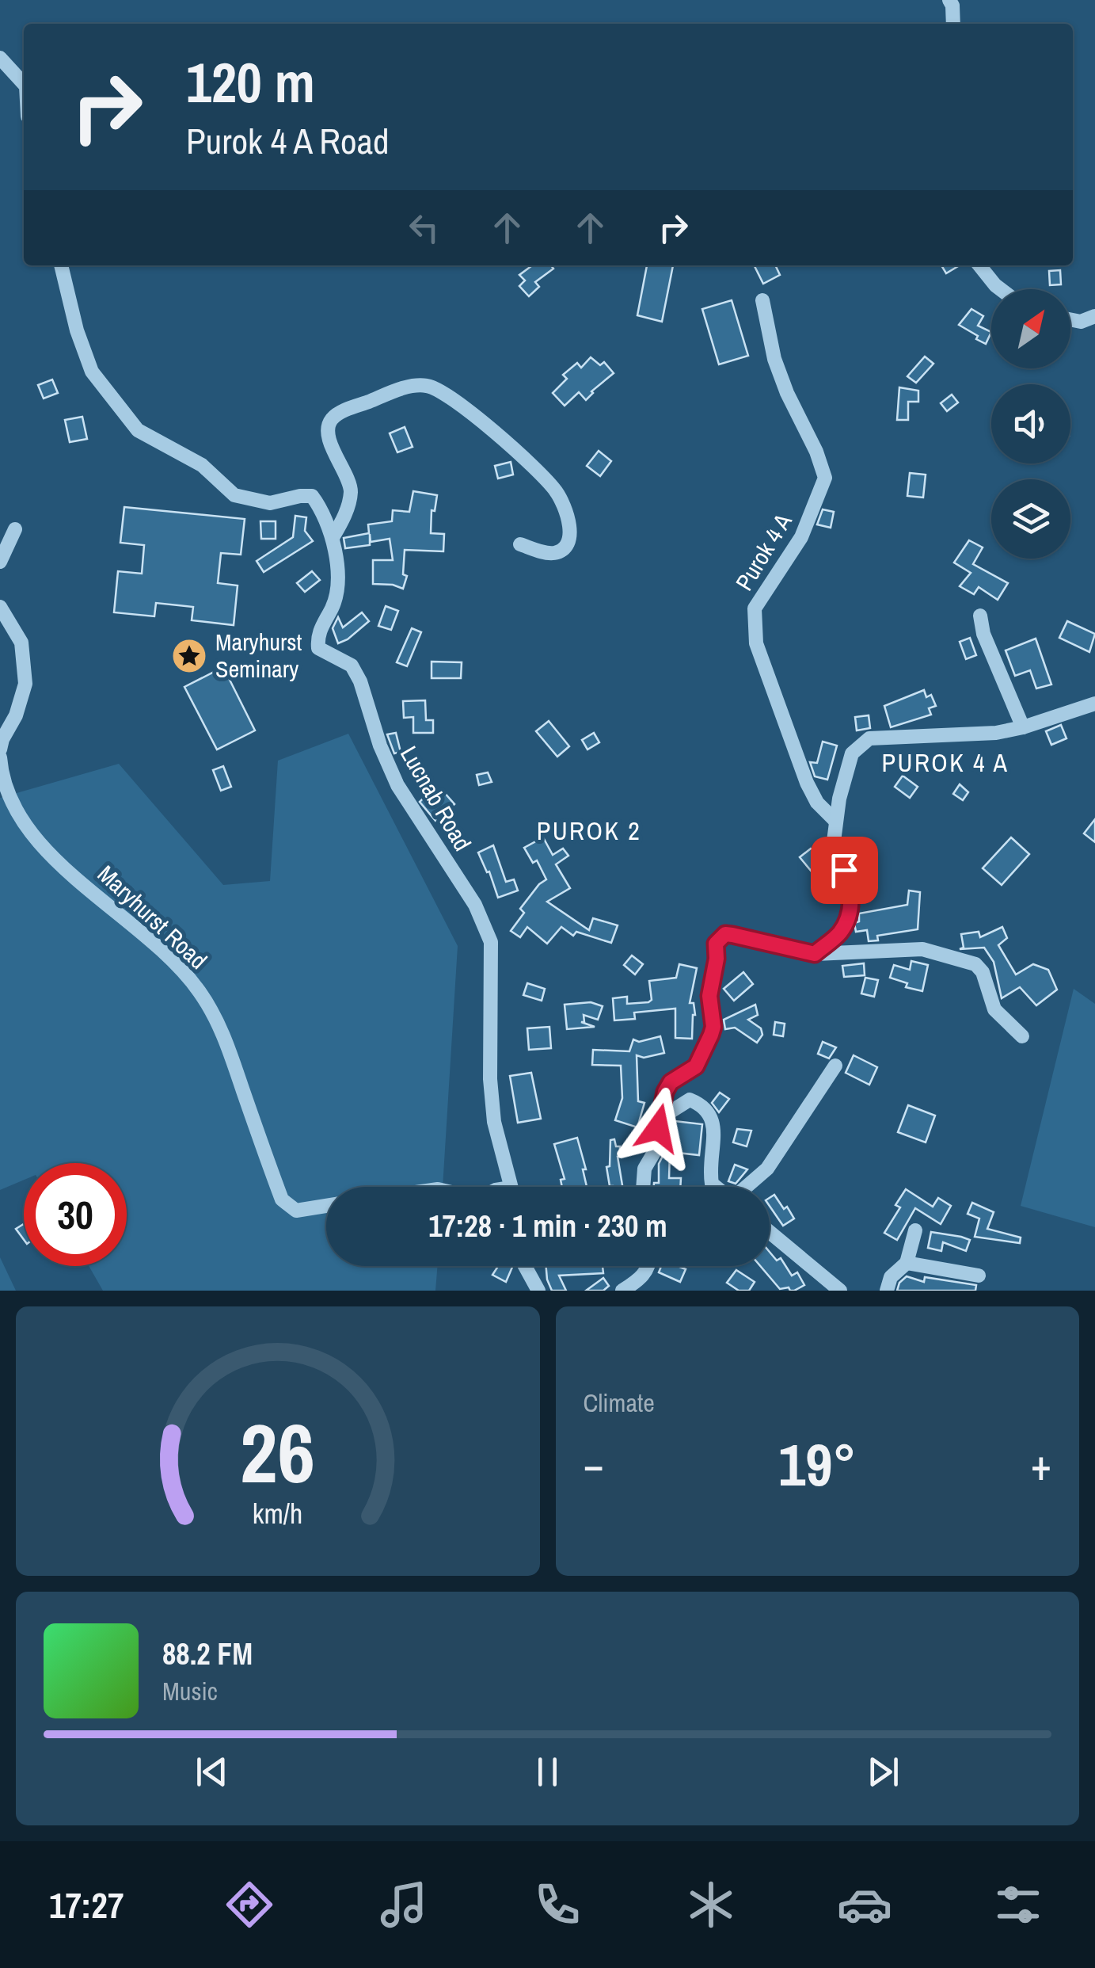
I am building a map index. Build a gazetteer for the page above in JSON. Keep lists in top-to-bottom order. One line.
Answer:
{"streets":{"street":["Purok 4 A","Lucnab Road","Maryhurst Road"]},"districts":["PUROK 4 A","PUROK 2"],"places":{"place":["Maryhurst Seminary"]},"north":"top right","page":{"turn":["120 m","Purok 4 A Road"],"limit":"30","trip":"17:28 · 1 min · 230 m","tile":"Climate","heat":["−","19°","+"],"song":["88.2 FM","Music"],"tabs":"17:27","gauge":["26","km/h"]}}
